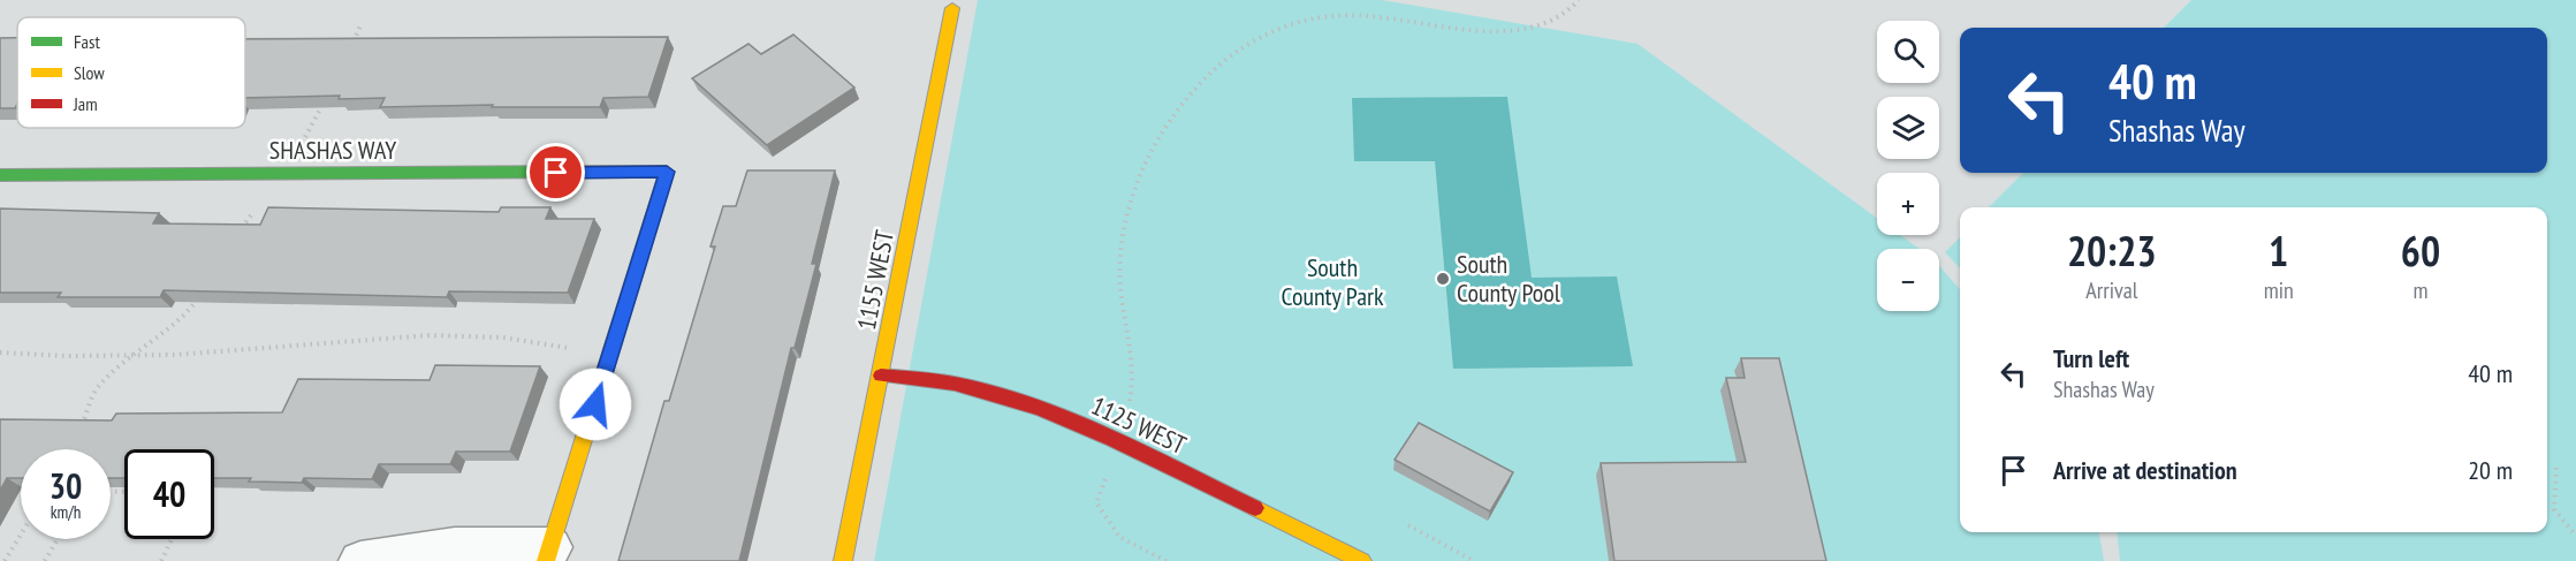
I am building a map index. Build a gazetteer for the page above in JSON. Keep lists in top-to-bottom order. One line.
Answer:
{"streets":{"street":["SHASHAS WAY","1155 WEST","1125 WEST"]},"crossings":[["1155 WEST","1125 WEST"]],"parks":["South County Park"],"places":["South County Pool"],"legend":["Fast","Slow","Jam"],"page":{"map_buttons":["+","−"],"turn":["40 m","Shashas Way"],"eta":["20:23","Arrival","1","min","60","m"],"list":[{"name":"Turn left","note":"Shashas Way","value":"40 m"},{"name":"Arrive at destination","value":"20 m"}],"speed":"30 km/h","limit":"40"}}
